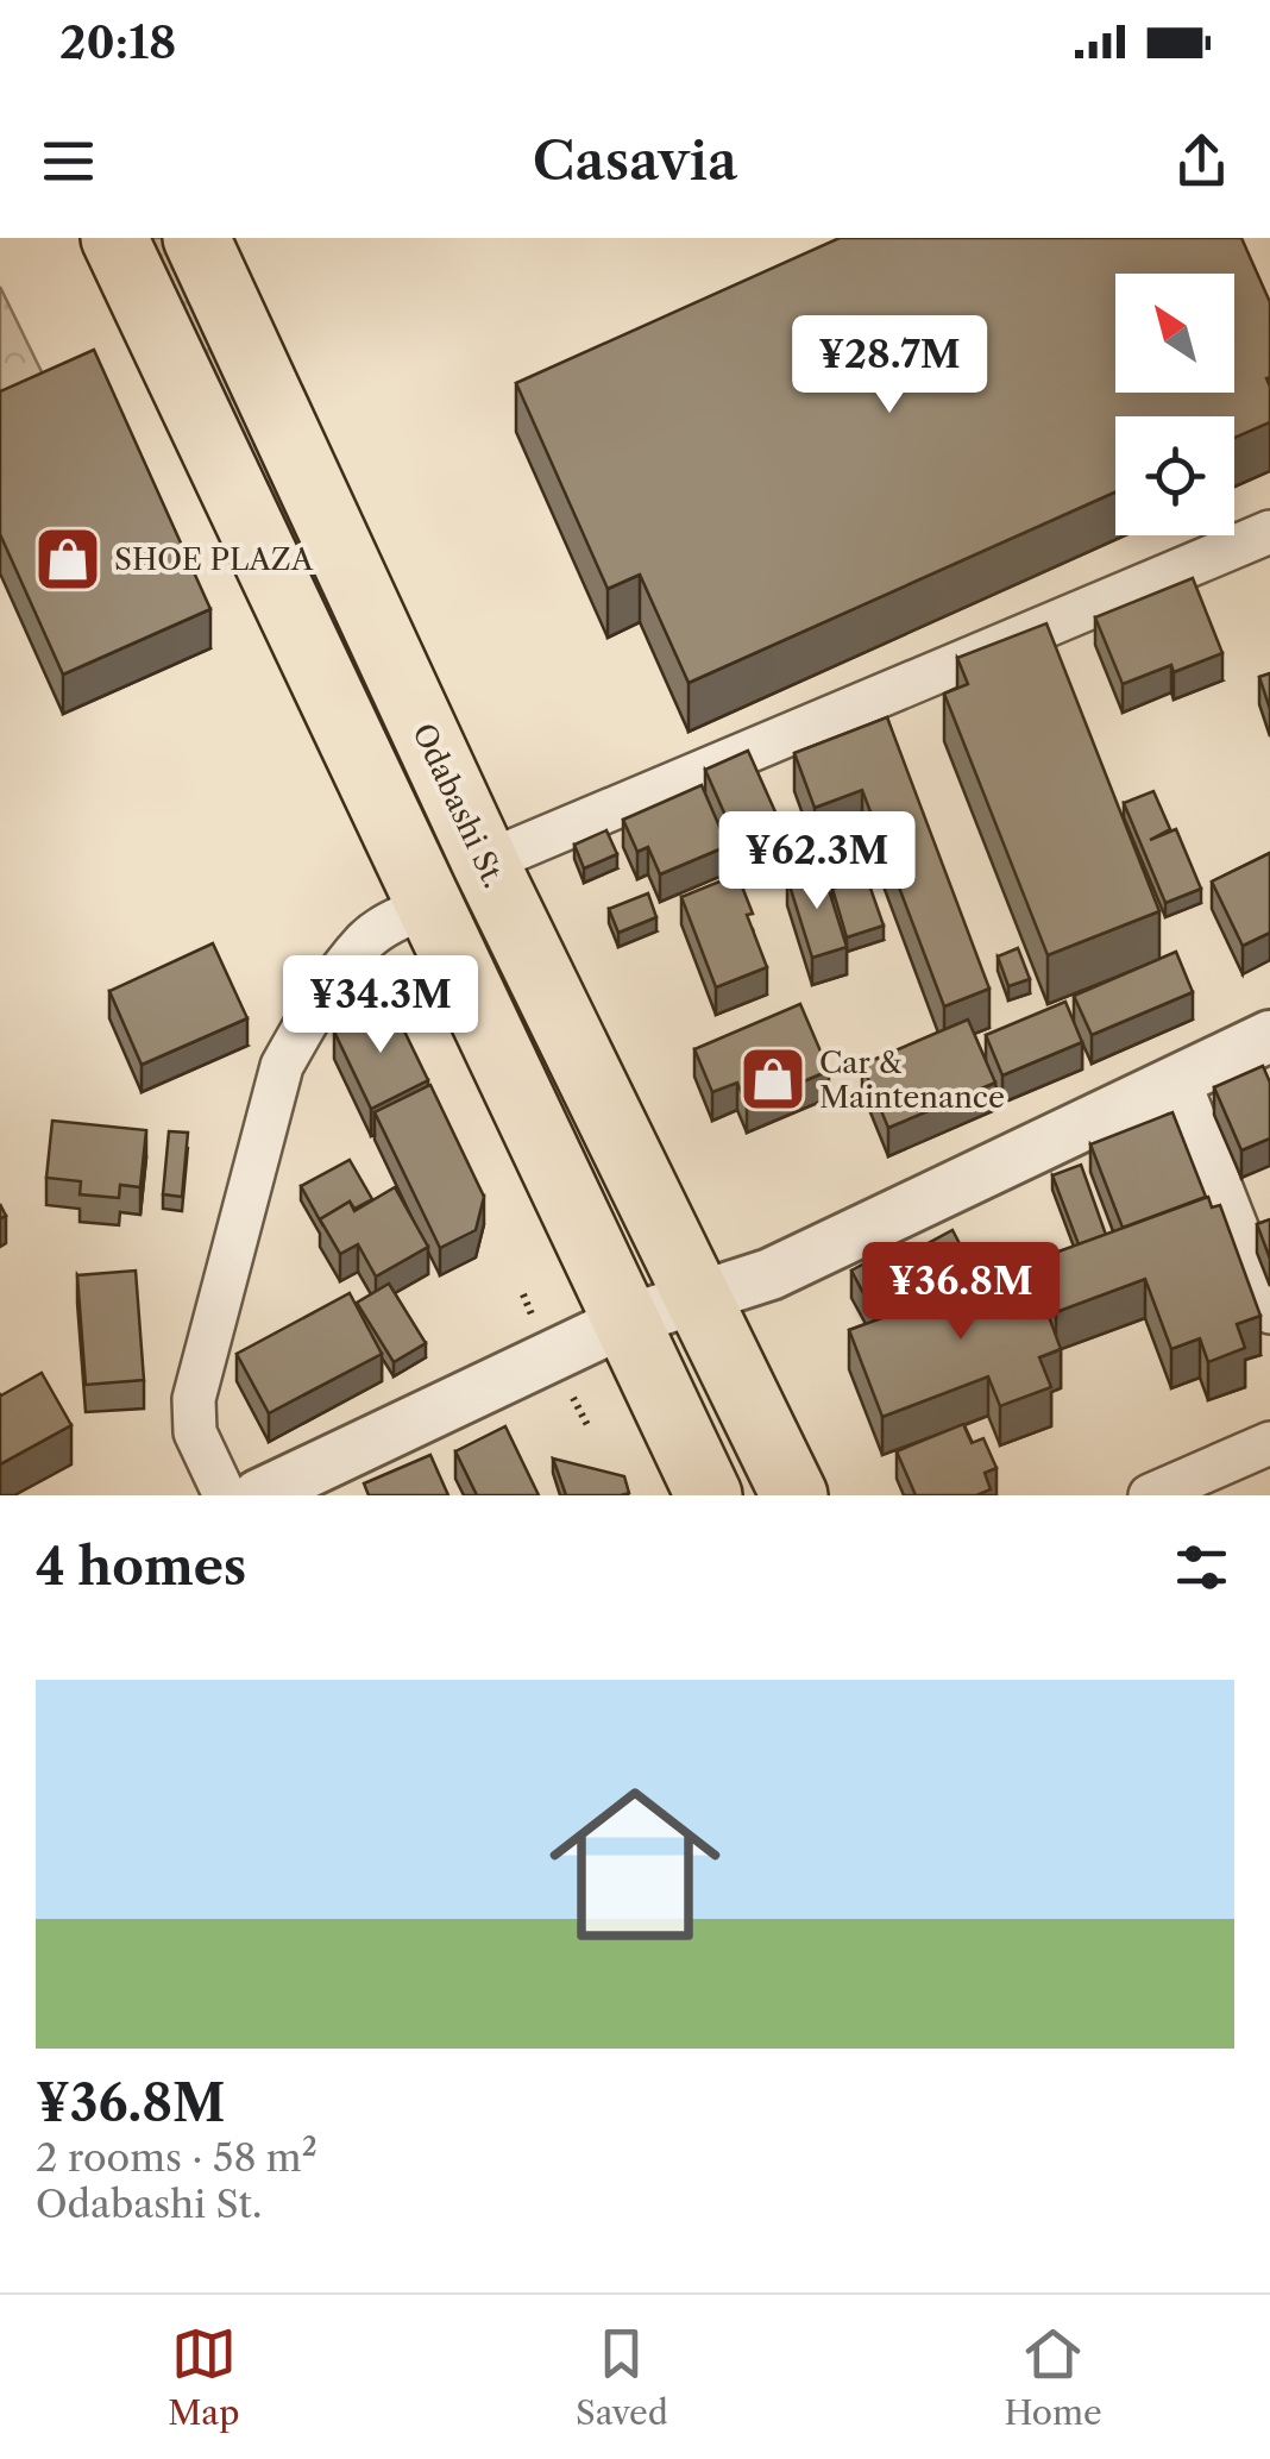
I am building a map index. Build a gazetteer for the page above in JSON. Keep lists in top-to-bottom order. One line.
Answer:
{"streets":{"main road":["Odabashi St."]},"places":{"shop":["SHOE PLAZA","Car & Maintenance"]},"north":"top left","page":{"status":"20:18","header":"Casavia","price":["¥28.7M","¥62.3M","¥34.3M","¥36.8M"],"heading":"4 homes","list":[{"name":"¥36.8M","note":"2 rooms · 58 m² · Odabashi St."}],"tabs":["Map","Saved","Home"]}}
